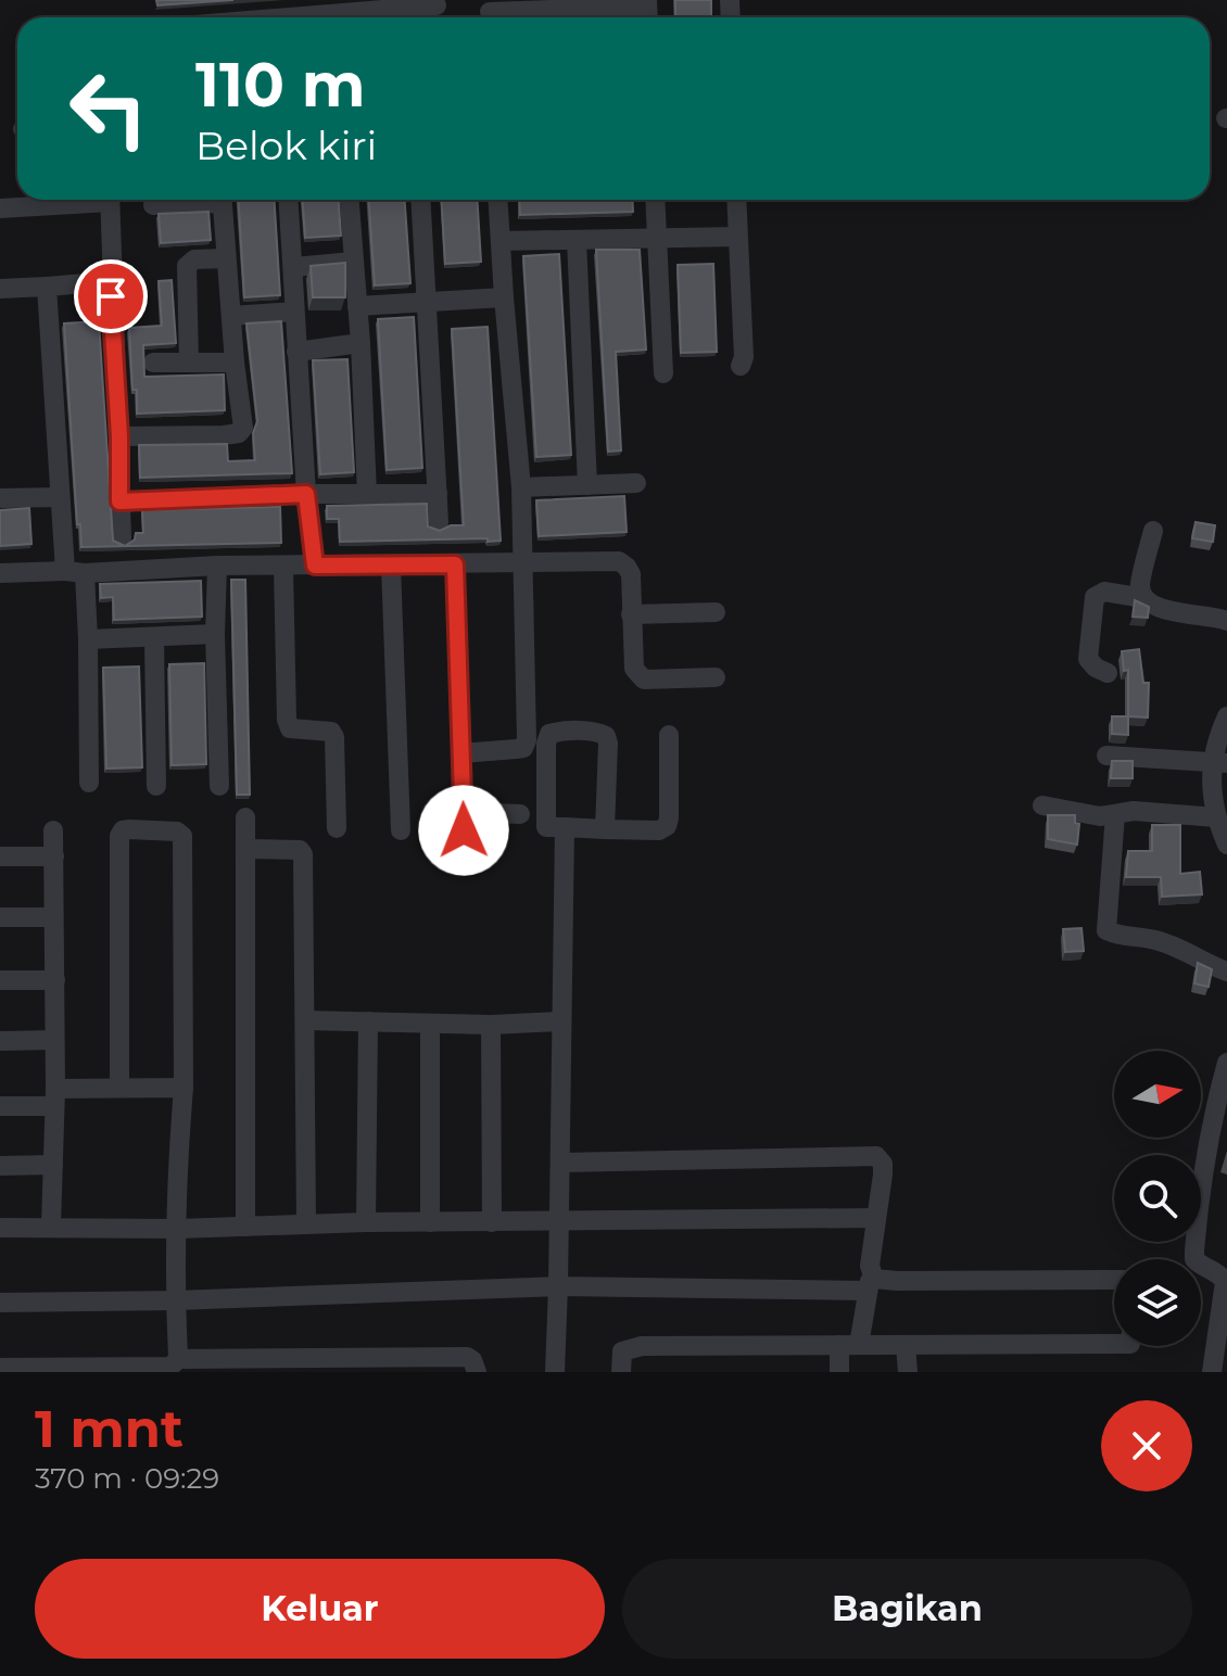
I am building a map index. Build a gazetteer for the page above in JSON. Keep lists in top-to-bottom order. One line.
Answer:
{"north":"right","page":{"turn":["110 m","Belok kiri"],"heading":["1 mnt","370 m · 09:29"],"buttons":["Keluar","Bagikan"]}}
